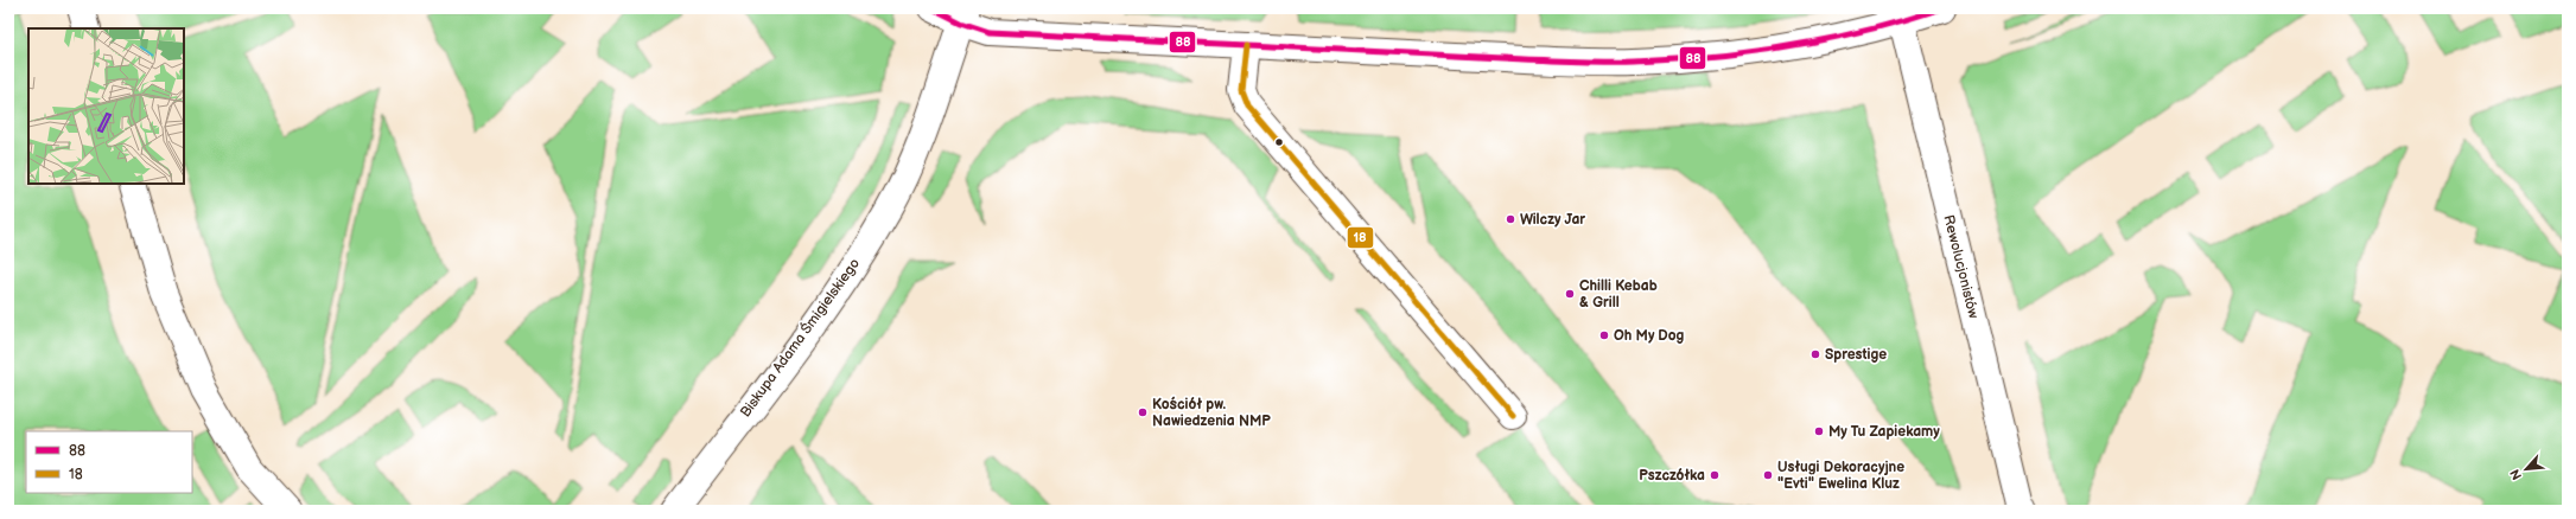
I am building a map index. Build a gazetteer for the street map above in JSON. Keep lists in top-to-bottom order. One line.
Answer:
{"streets":{"street":["Rewolucjonistów","Biskupa Adama Śmigielskiego"]},"places":["Wilczy Jar","Chilli Kebab & Grill","Oh My Dog","Sprestige","Kościół pw. Nawiedzenia NMP","My Tu Zapiekamy","Pszczółka","Usługi Dekoracyjne \"Evti\" Ewelina Kluz"],"lines":["transit line 88","transit line 18"],"legend":["88","18"],"north":"bottom left"}
